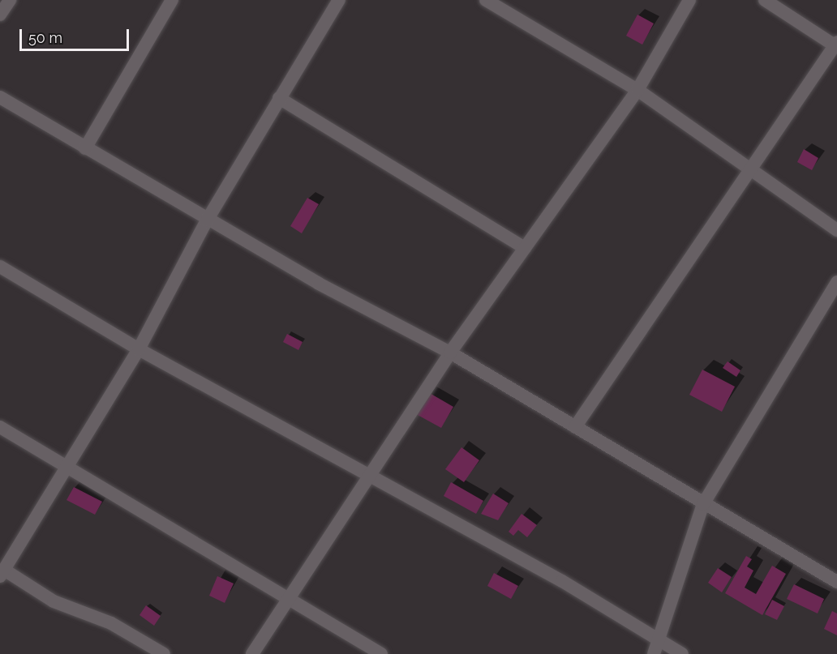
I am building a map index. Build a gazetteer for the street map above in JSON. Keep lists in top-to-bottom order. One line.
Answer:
{"scale_bar":"50 m"}
